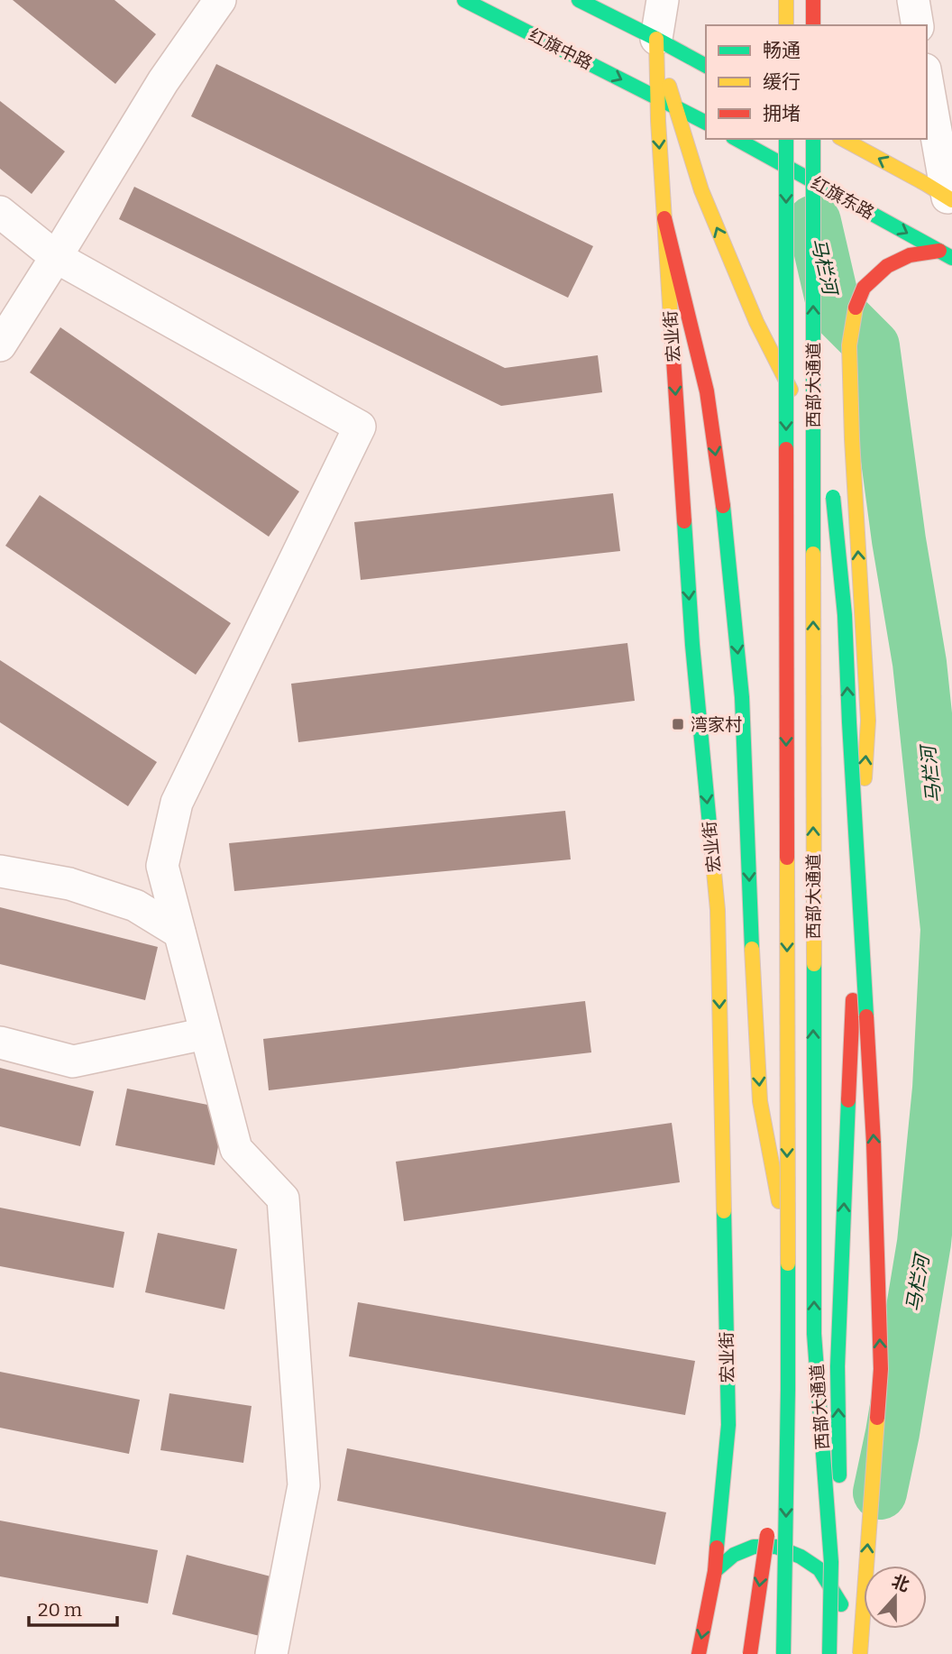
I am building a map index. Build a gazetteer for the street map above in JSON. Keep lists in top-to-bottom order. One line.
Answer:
{"streets":{"main road":["红旗中路","红旗东路","宏业街","西部大通道"]},"crossings":[["红旗中路","宏业街"]],"water":["马栏河"],"places":{"transit":["湾家村"]},"legend":["畅通","缓行","拥堵"],"scale_bar":"20 m","north":"top"}
